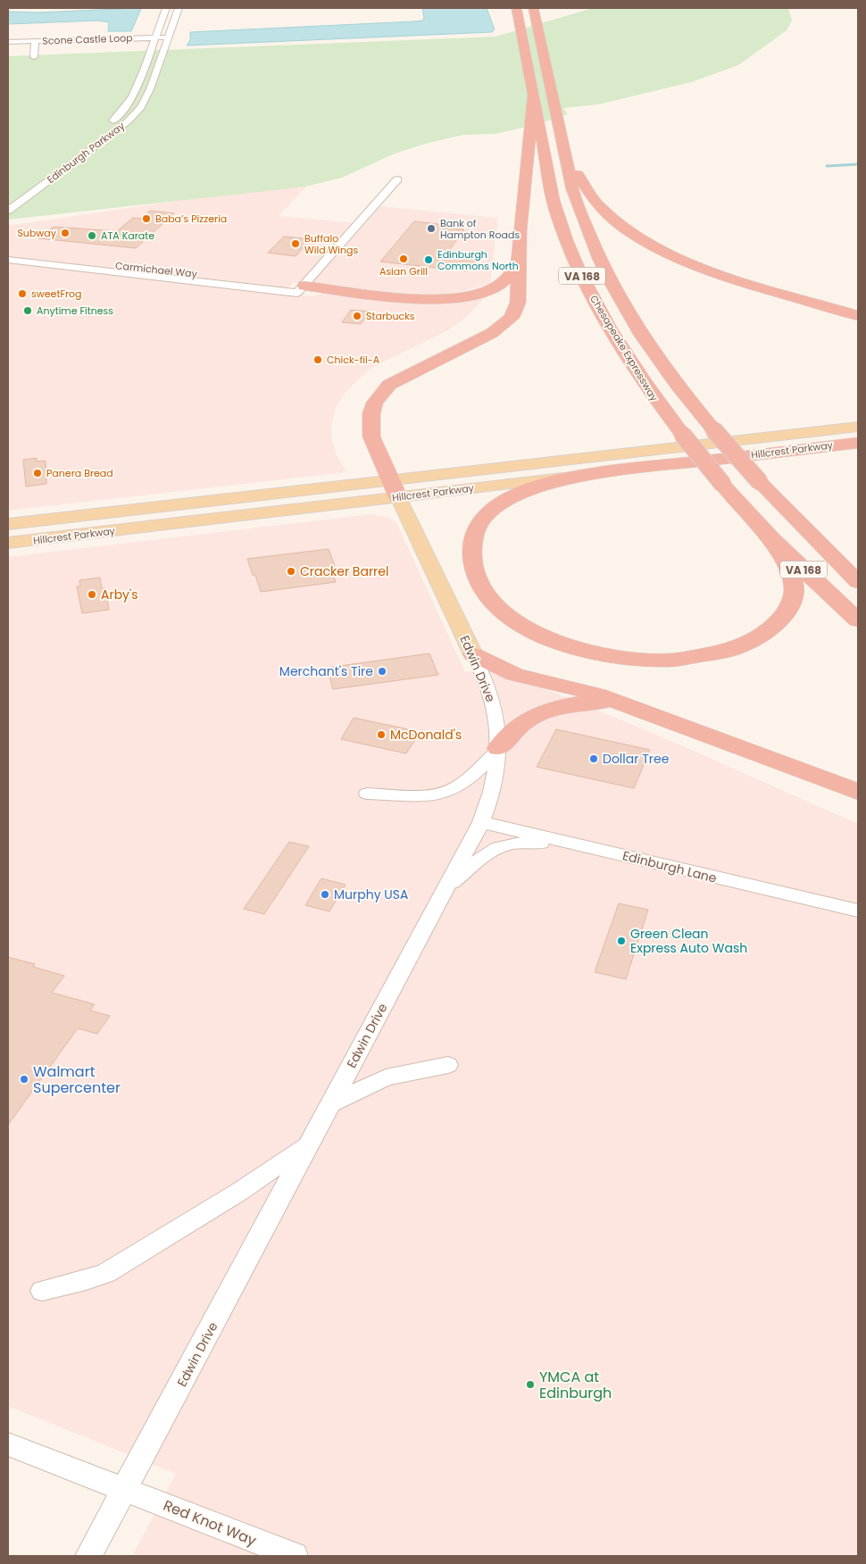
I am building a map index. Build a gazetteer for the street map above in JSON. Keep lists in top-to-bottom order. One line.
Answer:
{"streets":{"highway":["VA 168","Chesapeake Expressway","Hillcrest Parkway"],"main road":["Edwin Drive"],"street":["Scone Castle Loop","Edinburgh Parkway","Carmichael Way","Edinburgh Lane","Red Knot Way"]},"crossings":[["Scone Castle Loop","Edinburgh Parkway"],["Hillcrest Parkway","Edwin Drive"],["Edwin Drive","Edinburgh Lane"],["Edwin Drive","Red Knot Way"]],"places":["Baba’s Pizzeria","Bank of Hampton Roads","Subway","ATA Karate","Buffalo Wild Wings","Asian Grill","Edinburgh Commons North","sweetFrog","Anytime Fitness","Starbucks","Chick-fil-A","Panera Bread","Cracker Barrel","Arby's","Merchant's Tire","McDonald's","Dollar Tree","Murphy USA","Green Clean Express Auto Wash","Walmart Supercenter","YMCA at Edinburgh"]}
